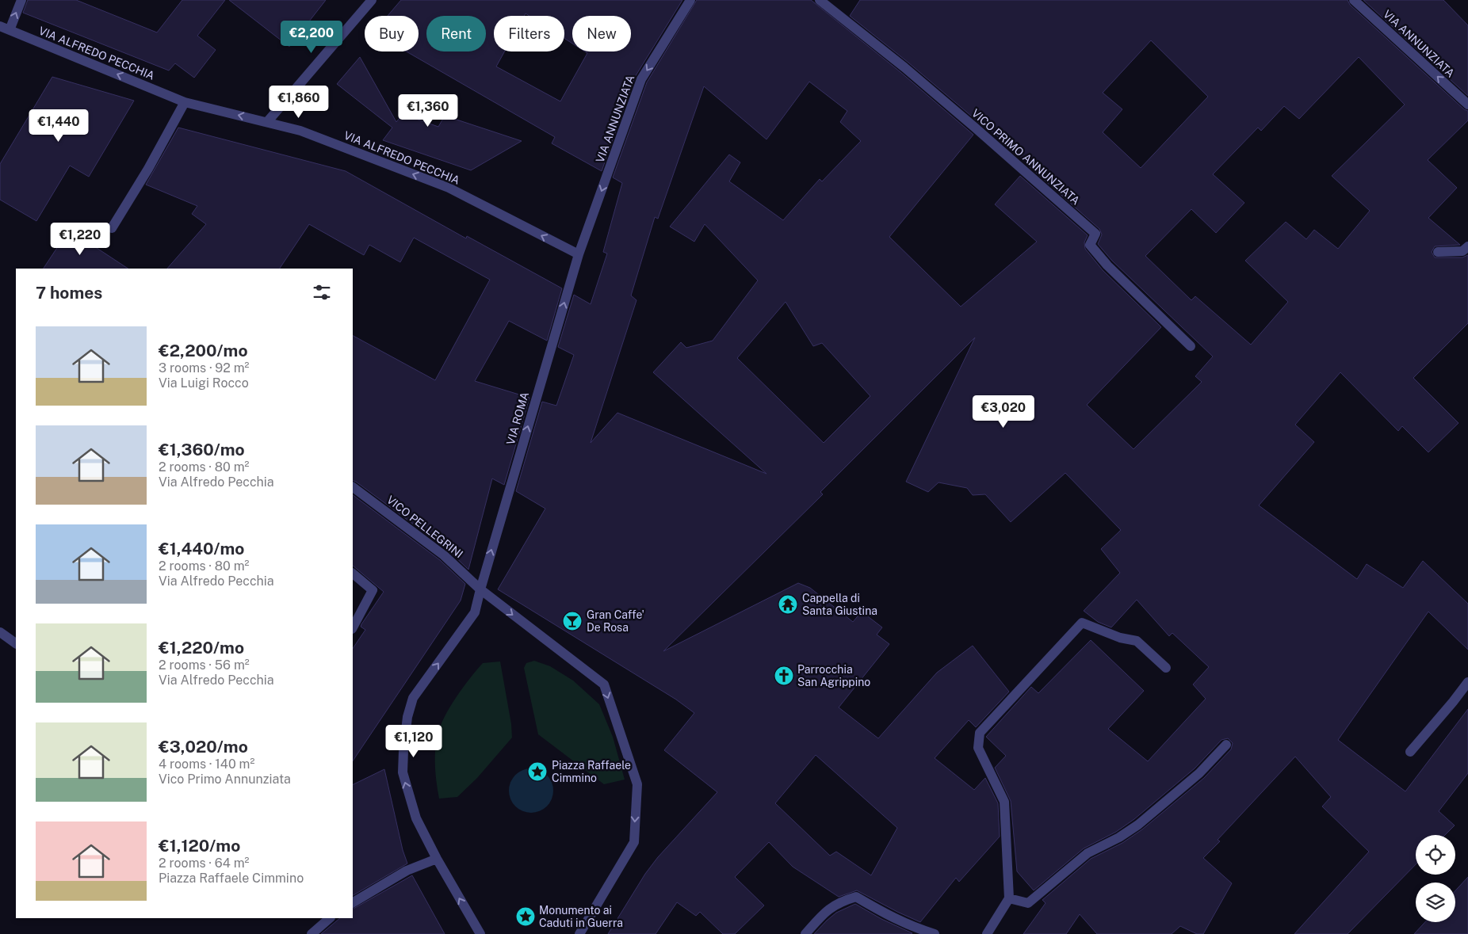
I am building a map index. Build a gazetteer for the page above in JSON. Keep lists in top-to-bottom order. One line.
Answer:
{"streets":{"street":["VIA ANNUNZIATA","VIA ALFREDO PECCHIA","VICO PRIMO ANNUNZIATA","VIA ROMA","VICO PELLEGRINI"]},"crossings":[["VIA ANNUNZIATA","VIA ALFREDO PECCHIA"],["VIA ANNUNZIATA","VIA ROMA"],["VIA ALFREDO PECCHIA","VIA ROMA"],["VIA ROMA","VICO PELLEGRINI"]],"one_way":["VIA ALFREDO PECCHIA","VIA ROMA"],"places":{"temple":["Cappella di Santa Giustina"],"bar":["Gran Caffe' De Rosa"],"church":["Parrocchia San Agrippino"],"place":["Piazza Raffaele Cimmino","Monumento ai Caduti in Guerra"]},"page":{"chip":["Buy","Rent","Filters","New"],"price":["€2,200","€1,860","€1,360","€1,440","€1,220","€3,020","€1,120"],"heading":"7 homes","list":[{"name":"€2,200/mo","note":"3 rooms · 92 m² · Via Luigi Rocco"},{"name":"€1,360/mo","note":"2 rooms · 80 m² · Via Alfredo Pecchia"},{"name":"€1,440/mo","note":"2 rooms · 80 m² · Via Alfredo Pecchia"},{"name":"€1,220/mo","note":"2 rooms · 56 m² · Via Alfredo Pecchia"},{"name":"€3,020/mo","note":"4 rooms · 140 m² · Vico Primo Annunziata"},{"name":"€1,120/mo","note":"2 rooms · 64 m² · Piazza Raffaele Cimmino"}]}}
